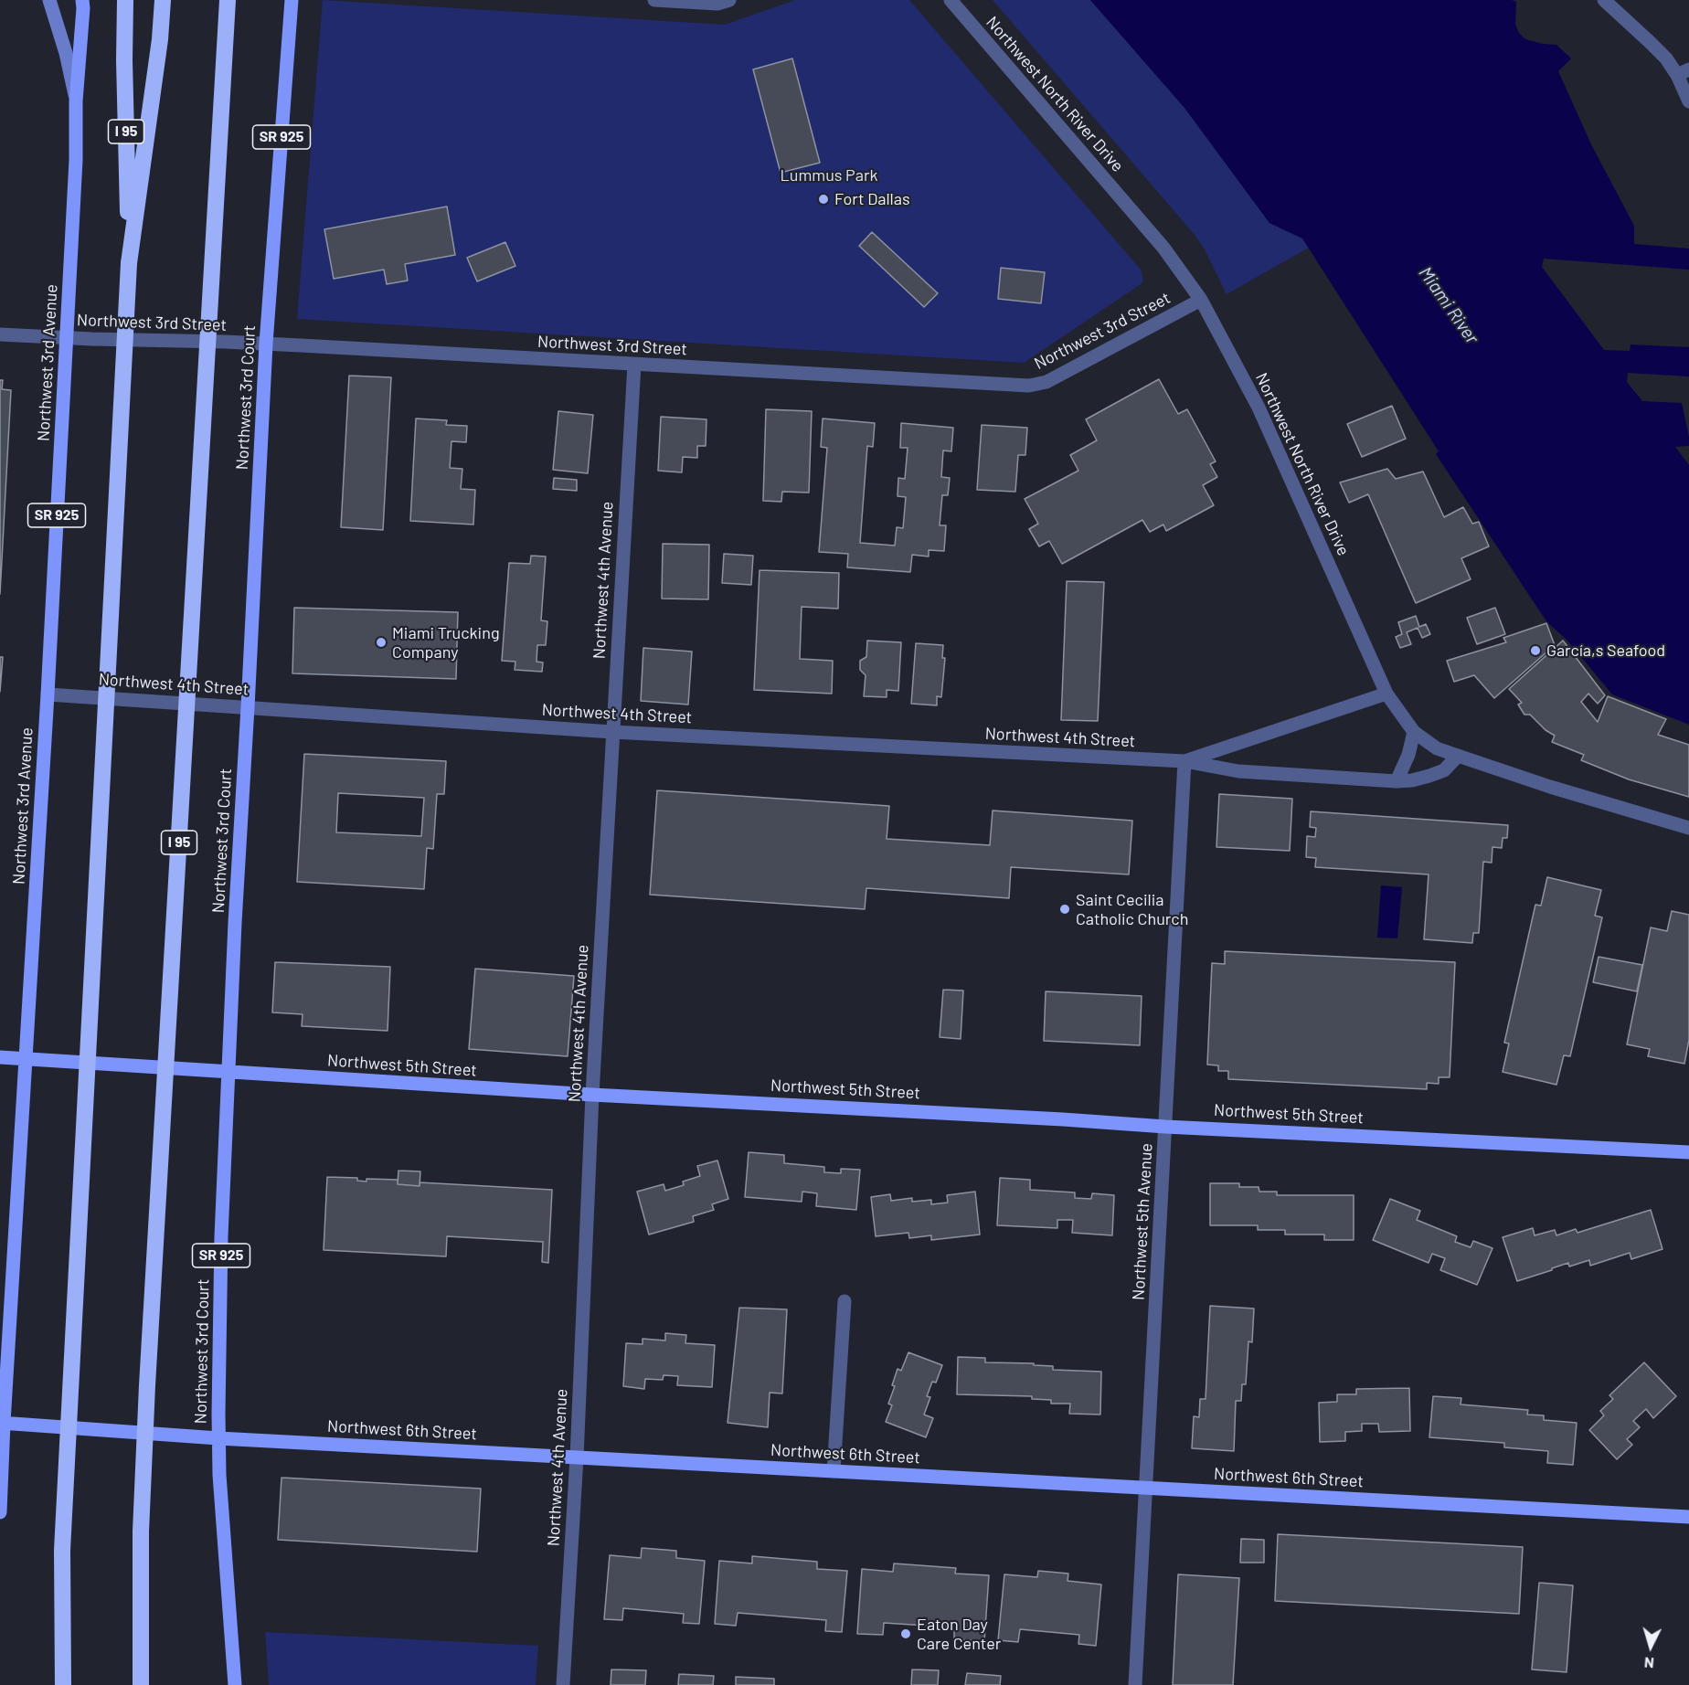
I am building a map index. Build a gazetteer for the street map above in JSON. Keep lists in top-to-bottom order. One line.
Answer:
{"streets":{"highway":["I 95"],"main road":["SR 925","Northwest 3rd Avenue","Northwest 3rd Court","Northwest 5th Street","Northwest 6th Street"],"street":["Northwest North River Drive","Northwest 3rd Street","Northwest 4th Avenue","Northwest 4th Street","Northwest 5th Avenue"]},"crossings":[["Northwest North River Drive","Northwest 3rd Street"],["Northwest North River Drive","Northwest 4th Street"],["Northwest 3rd Street","Northwest 3rd Avenue"],["Northwest 3rd Street","Northwest 3rd Court"],["Northwest 3rd Street","Northwest 4th Avenue"],["Northwest 3rd Avenue","Northwest 4th Street"],["Northwest 3rd Avenue","Northwest 5th Street"],["Northwest 3rd Avenue","Northwest 6th Street"],["Northwest 3rd Court","Northwest 4th Street"],["Northwest 3rd Court","Northwest 5th Street"],["Northwest 3rd Court","Northwest 6th Street"],["Northwest 4th Avenue","Northwest 4th Street"],["Northwest 4th Avenue","Northwest 5th Street"],["Northwest 4th Avenue","Northwest 6th Street"],["Northwest 4th Street","Northwest 5th Avenue"],["Northwest 5th Street","Northwest 5th Avenue"],["Northwest 5th Avenue","Northwest 6th Street"]],"water":["Miami River"],"parks":["Lummus Park"],"places":["Fort Dallas","Miami Trucking Company","García,s Seafood","Saint Cecilia Catholic Church","Eaton Day Care Center"],"north":"bottom"}
